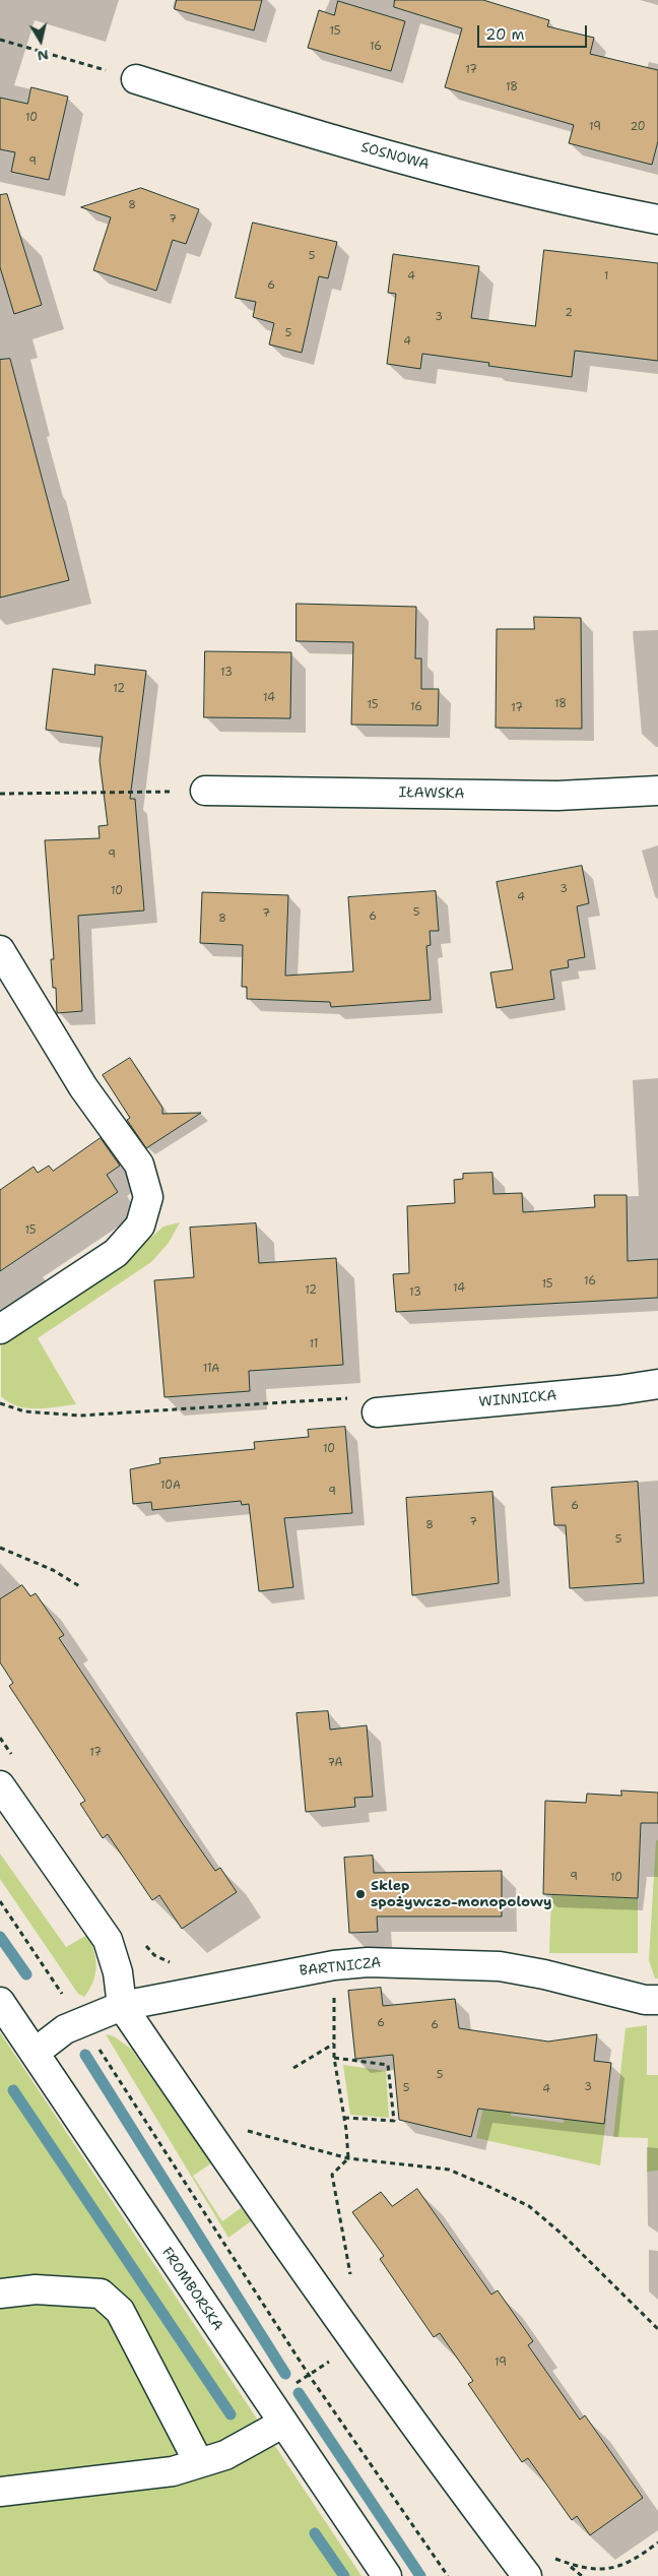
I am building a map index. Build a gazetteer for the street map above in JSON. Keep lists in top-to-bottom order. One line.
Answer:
{"streets":{"street":["SOSNOWA","IŁAWSKA","WINNICKA","BARTNICZA","FROMBORSKA"]},"crossings":[["BARTNICZA","FROMBORSKA"]],"places":["Sklep spożywczo-monopolowy"],"house_numbers":["15","16","17","18","10","19","20","9","8","7","5","4","1","6","2","3","5","4","13","12","14","18","15","16","17","9","3","10","4","5","7","6","8","15","16","15","14","12","13","11","11A","10","10A","9","6","7","8","5","17","7A","9","10","6","6","5","3","5","4","19"],"scale_bar":"20 m","north":"bottom"}
